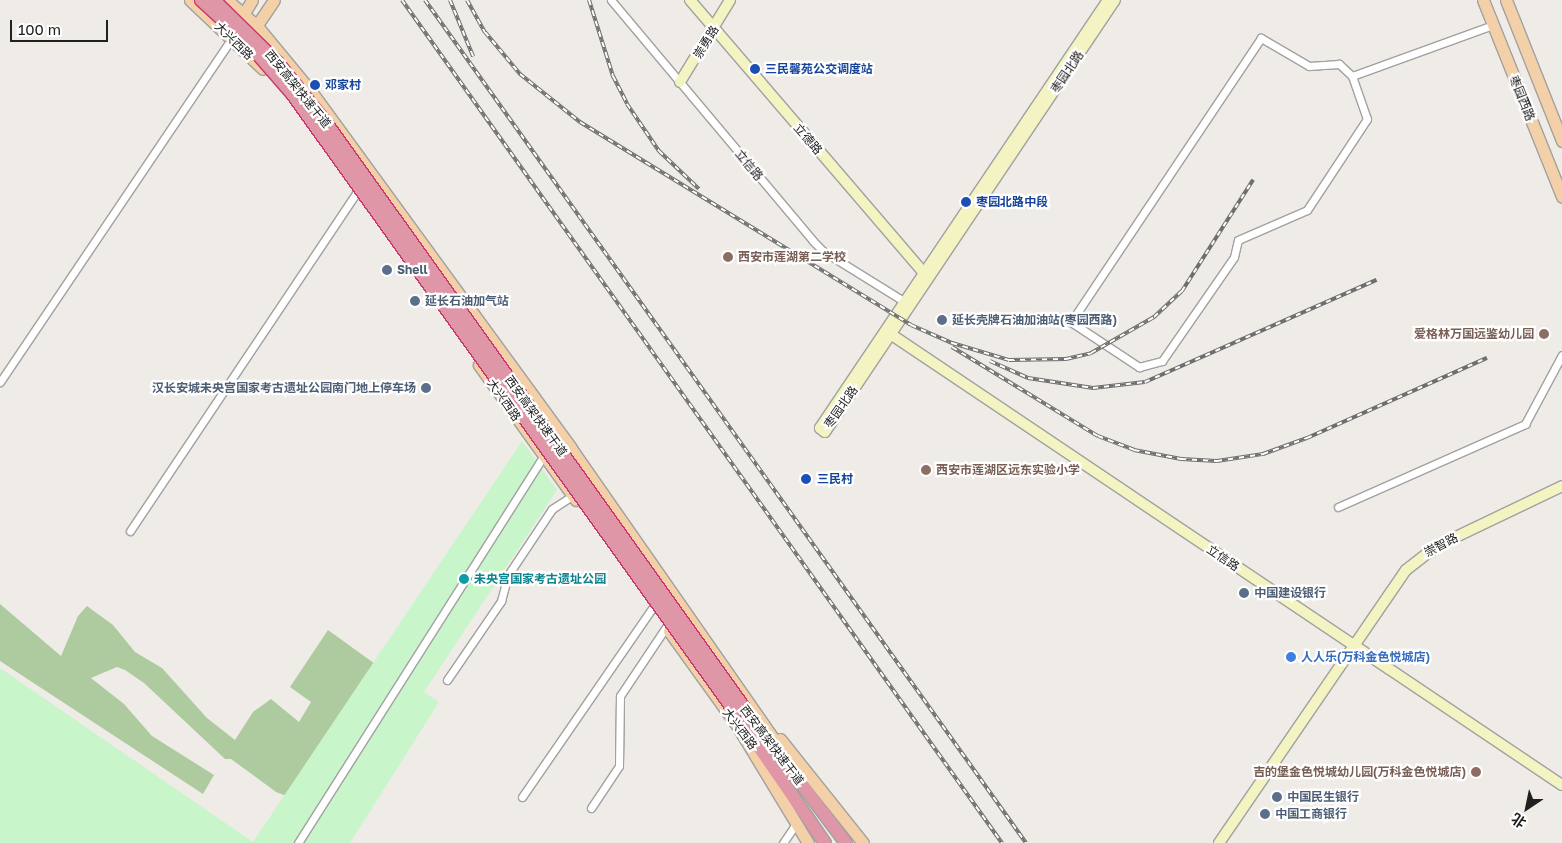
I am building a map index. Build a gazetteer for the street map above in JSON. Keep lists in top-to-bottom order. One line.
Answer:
{"streets":{"highway":["西安高架快速干道"],"main road":["大兴西路","枣园西路"],"street":["崇勇路","枣园北路","立德路","立信路","崇智路"]},"crossings":[["大兴西路","西安高架快速干道"],["崇勇路","立德路"],["崇勇路","立信路"],["枣园北路","立德路"],["枣园北路","立信路"],["立信路","崇智路"]],"places":["三民馨苑公交调度站","邓家村","枣园北路中段","西安市莲湖第二学校","Shell","延长石油加气站","延长壳牌石油加油站(枣园西路)","爱格林万国远鉴幼儿园","汉长安城未央宫国家考古遗址公园南门地上停车场","西安市莲湖区远东实验小学","三民村","未央宫国家考古遗址公园","中国建设银行","人人乐(万科金色悦城店)","吉的堡金色悦城幼儿园(万科金色悦城店)","中国民生银行","中国工商银行"],"scale_bar":"100 m","north":"bottom left"}
